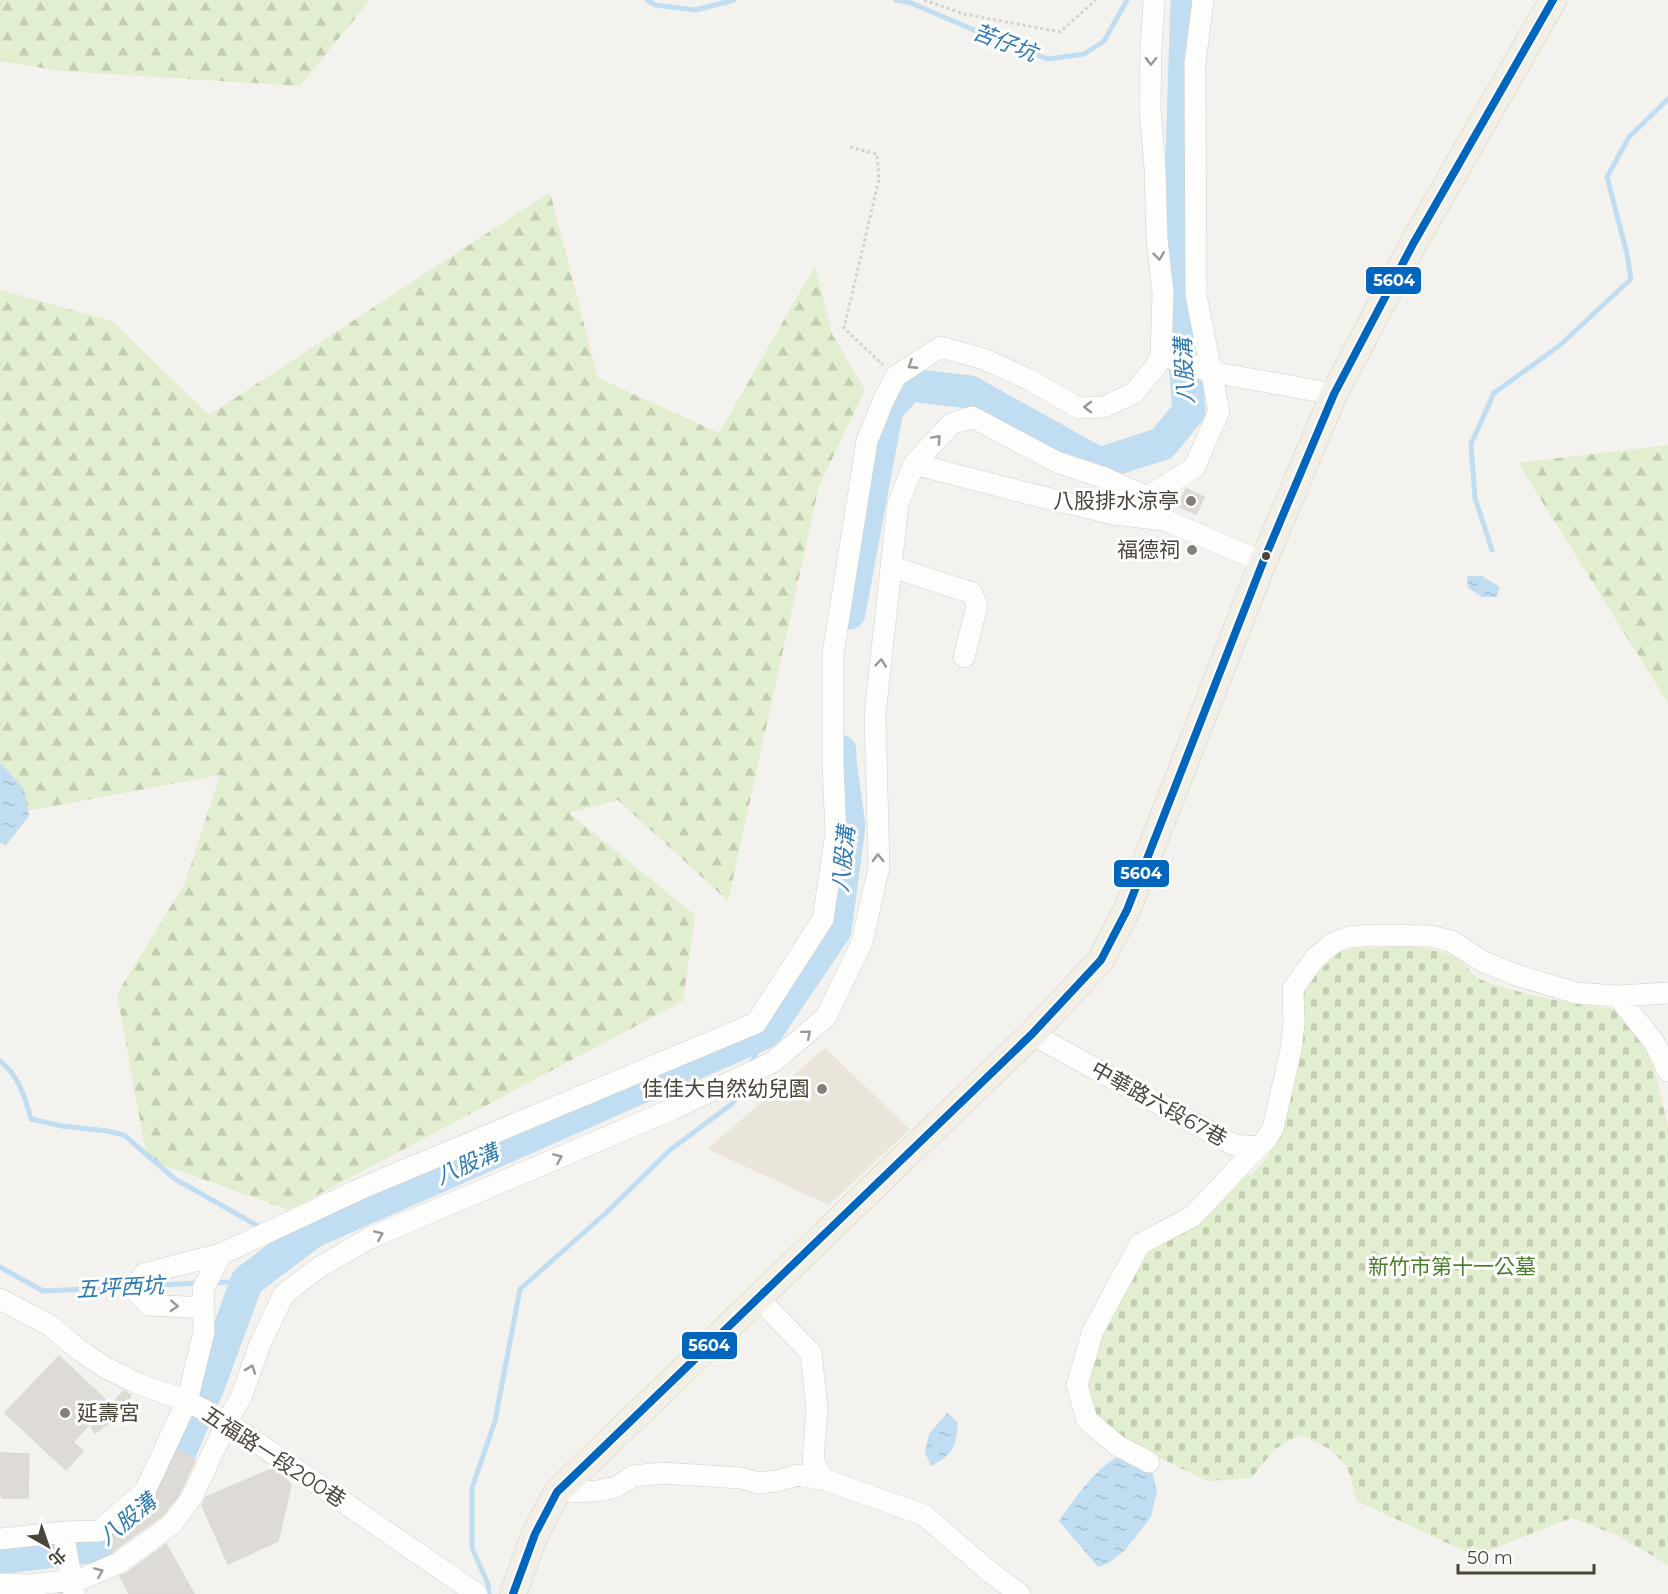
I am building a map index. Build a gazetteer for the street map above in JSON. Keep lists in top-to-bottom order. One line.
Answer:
{"streets":{"lane":["中華路六段67巷","五福路一段200巷"]},"water":["苦仔坑","八股溝","五坪西坑"],"parks":["新竹市第十一公墓"],"places":["八股排水涼亭","福德祠","佳佳大自然幼兒園","延壽宮"],"lines":["transit line 5604"],"scale_bar":"50 m","north":"bottom right"}
